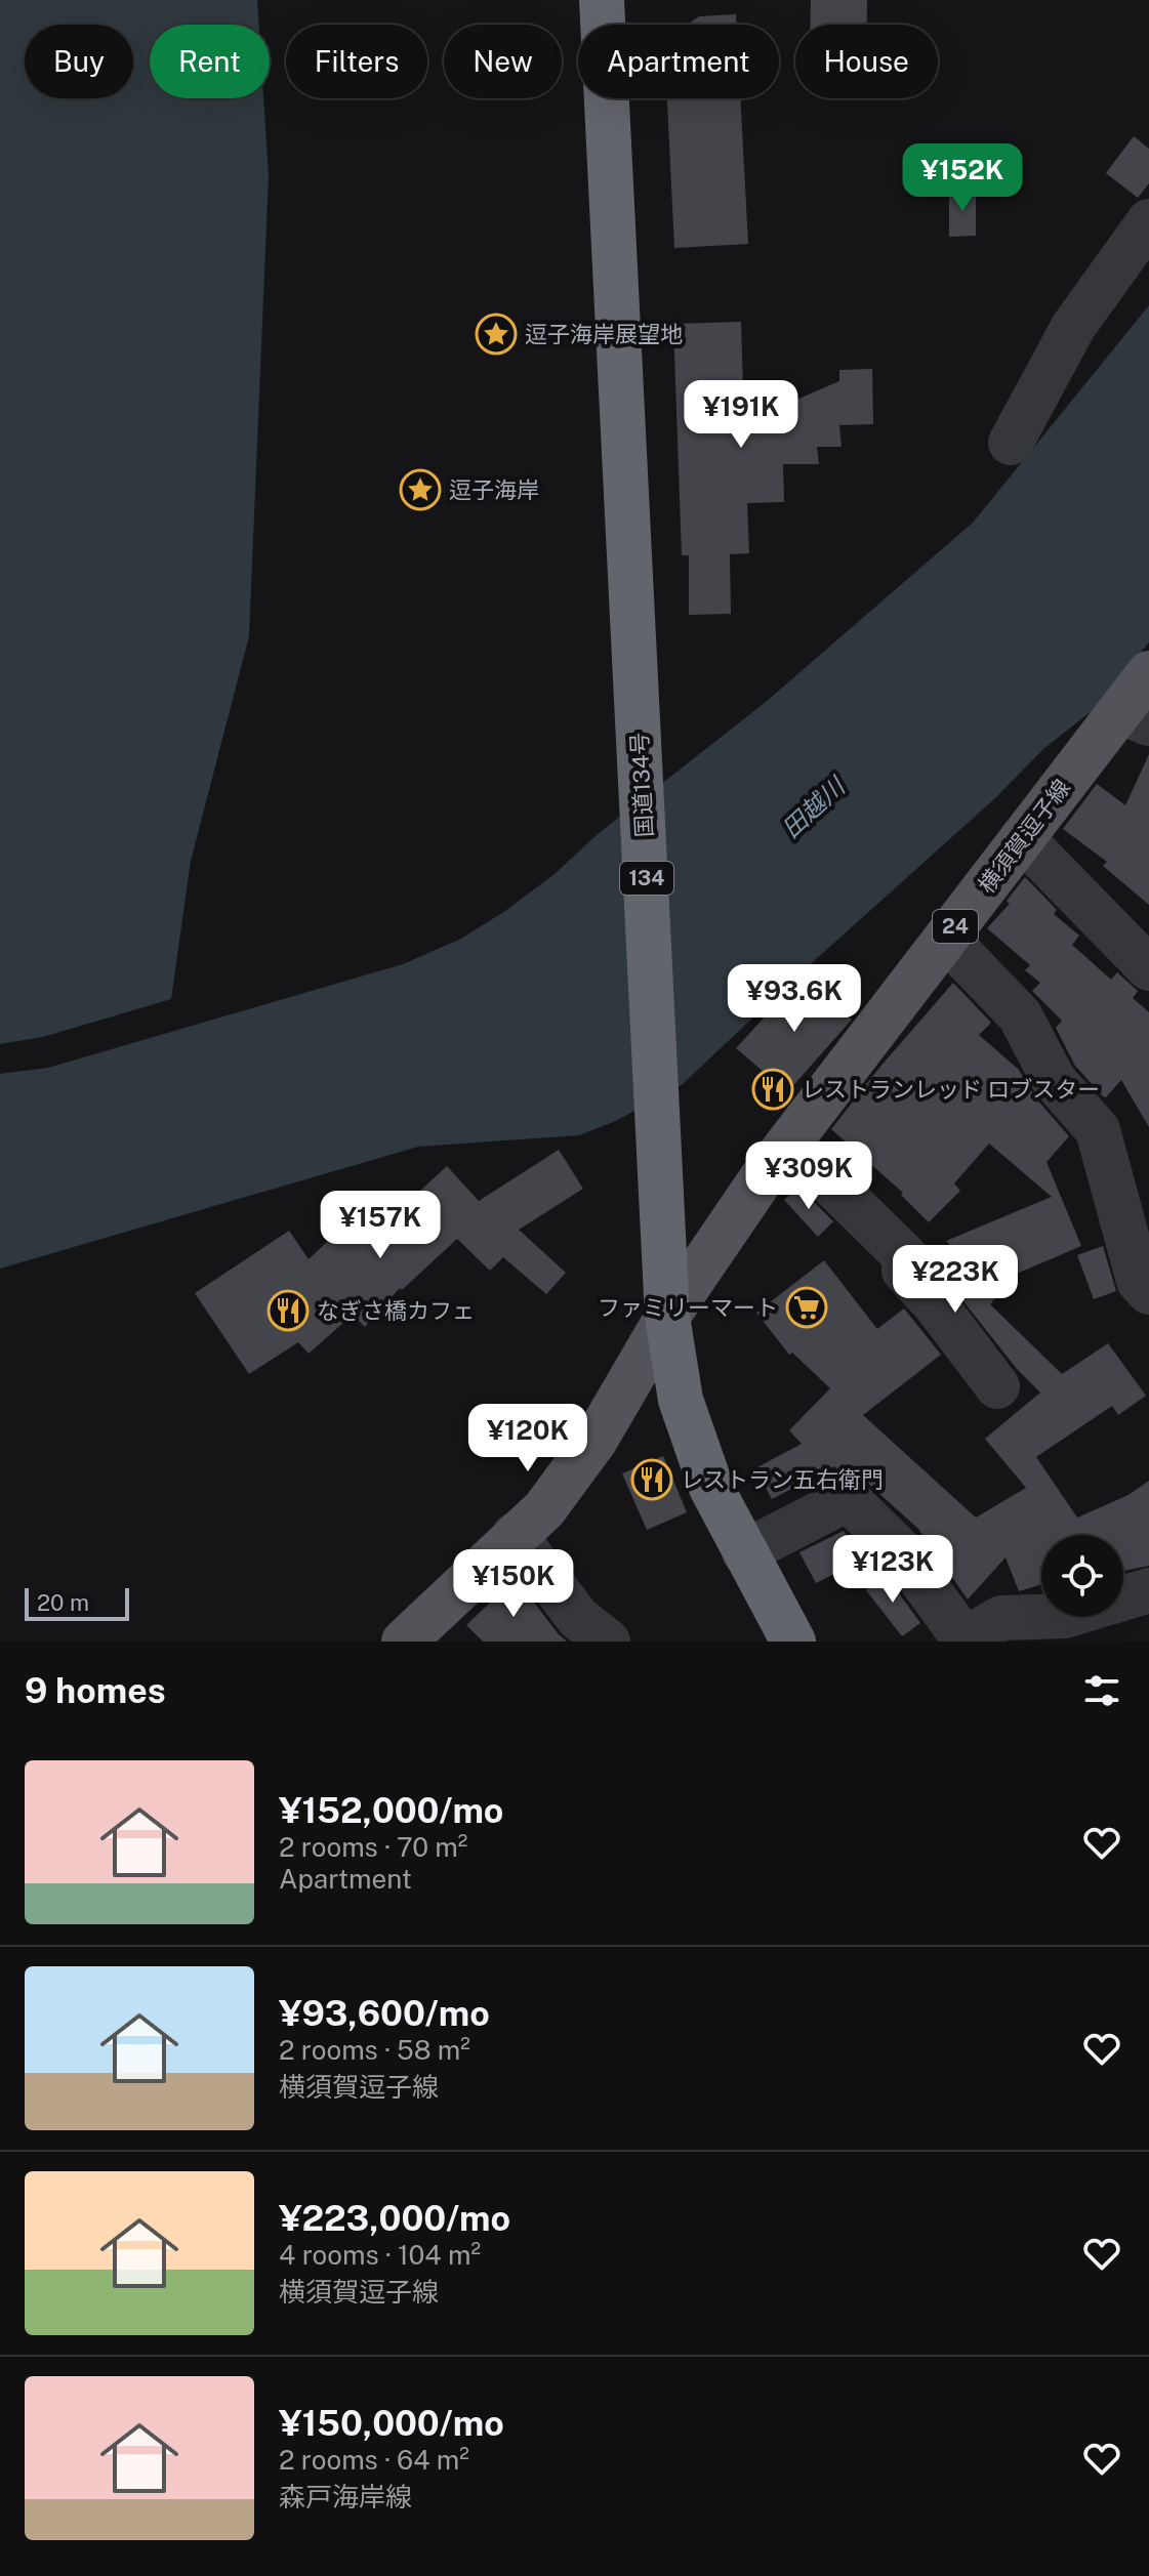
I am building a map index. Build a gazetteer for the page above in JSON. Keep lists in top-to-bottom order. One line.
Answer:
{"streets":{"highway":["国道134号","134"],"main road":["横須賀逗子線","24"]},"crossings":[["国道134号","横須賀逗子線"]],"water":["田越川"],"places":{"place":["逗子海岸展望地","逗子海岸"],"restaurant":["レストランレッド ロブスター","なぎさ橋カフェ","レストラン五右衛門"],"supermarket":["ファミリーマート"]},"scale_bar":"20 m","page":{"chip":["Buy","Rent","Filters","New","Apartment","House"],"price":["¥152K","¥191K","¥93.6K","¥309K","¥157K","¥223K","¥120K","¥123K","¥150K"],"scale":"20 m","heading":"9 homes","list":[{"name":"¥152,000/mo","note":"2 rooms · 70 m² · Apartment"},{"name":"¥93,600/mo","note":"2 rooms · 58 m² · 横須賀逗子線"},{"name":"¥223,000/mo","note":"4 rooms · 104 m² · 横須賀逗子線"},{"name":"¥150,000/mo","note":"2 rooms · 64 m² · 森戸海岸線"}]}}
